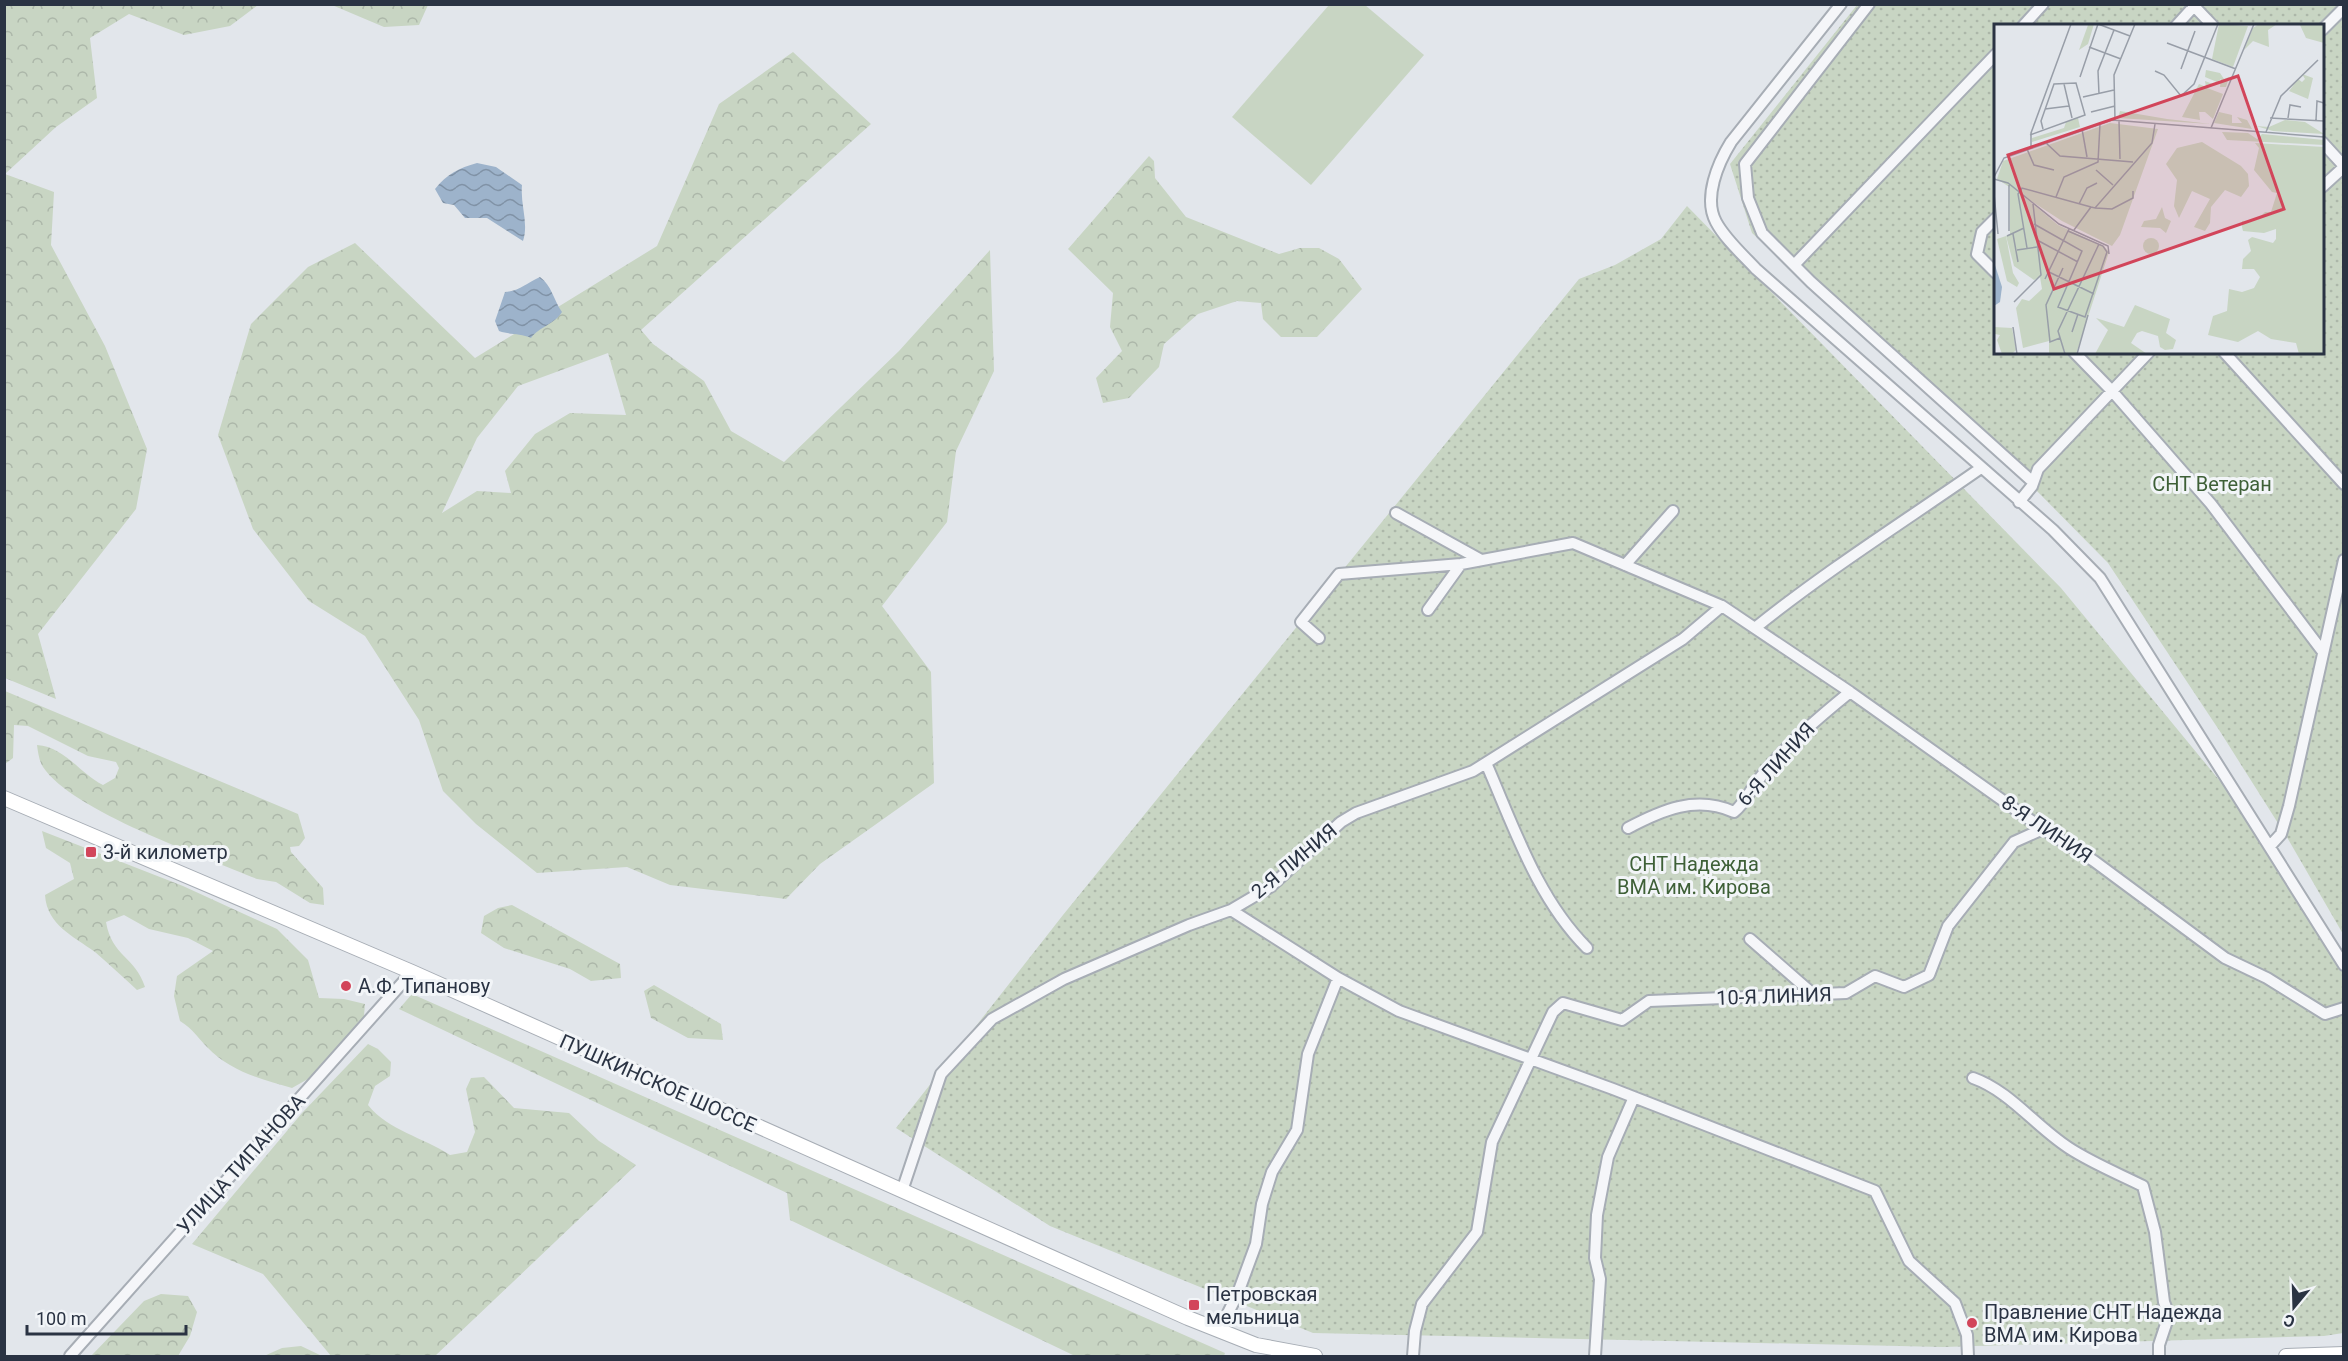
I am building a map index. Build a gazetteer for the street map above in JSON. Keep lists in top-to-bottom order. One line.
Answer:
{"streets":{"main road":["ПУШКИНСКОЕ ШОССЕ"],"street":["6-Я ЛИНИЯ","8-Я ЛИНИЯ","2-Я ЛИНИЯ","10-Я ЛИНИЯ","УЛИЦА ТИПАНОВА"]},"crossings":[["6-Я ЛИНИЯ","8-Я ЛИНИЯ"],["8-Я ЛИНИЯ","10-Я ЛИНИЯ"],["2-Я ЛИНИЯ","ПУШКИНСКОЕ ШОССЕ"],["ПУШКИНСКОЕ ШОССЕ","УЛИЦА ТИПАНОВА"]],"parks":["СНТ Ветеран","СНТ Надежда ВМА им. Кирова"],"places":{"transit":["3-й километр","Петровская мельница"],"other":["А.Ф. Типанову","Правление СНТ Надежда ВМА им. Кирова"]},"scale_bar":"100 m","north":"bottom"}
